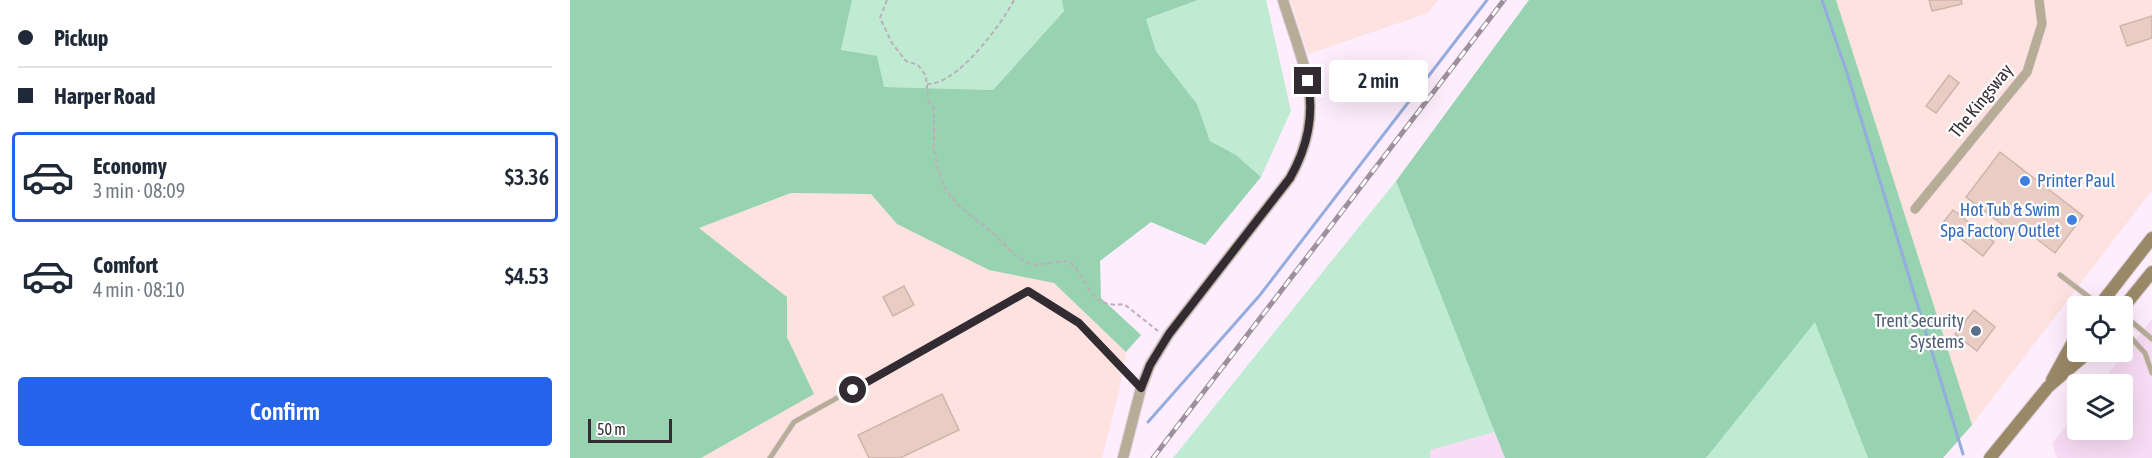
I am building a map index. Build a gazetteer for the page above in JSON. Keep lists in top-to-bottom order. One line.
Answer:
{"streets":{"street":["The Kingsway"]},"places":["Printer Paul","Hot Tub & Swim Spa Factory Outlet","Trent Security Systems"],"scale_bar":"50 m","page":{"banner":["Pickup","Harper Road"],"bubble":"2 min","list":[{"name":"Economy","note":"3 min · 08:09","value":"$3.36"},{"name":"Comfort","note":"4 min · 08:10","value":"$4.53"}],"buttons":"Confirm","scale":"50 m"}}
